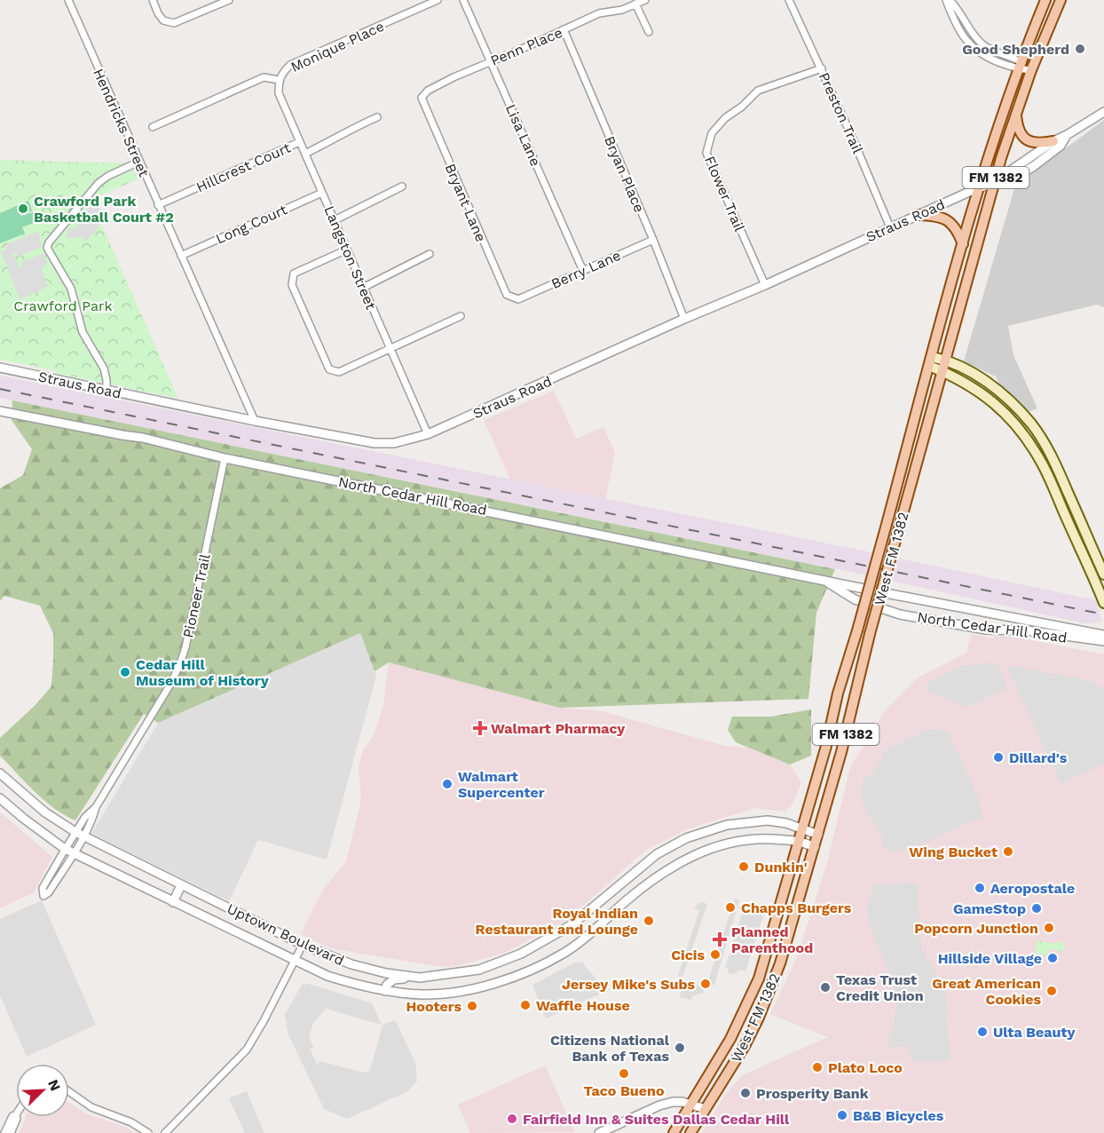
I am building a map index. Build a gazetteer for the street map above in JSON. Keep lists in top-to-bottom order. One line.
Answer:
{"streets":{"main road":["FM 1382","West FM 1382"],"street":["Monique Place","Penn Place","Preston Trail","Hendricks Street","Lisa Lane","Hillcrest Court","Bryan Place","Flower Trail","Bryant Lane","Straus Road","Long Court","Langston Street","Berry Lane","North Cedar Hill Road","Pioneer Trail","Uptown Boulevard"]},"crossings":[["Monique Place","Langston Street"],["Penn Place","Lisa Lane"],["Penn Place","Bryan Place"],["Penn Place","Bryant Lane"],["Preston Trail","Flower Trail"],["Preston Trail","Straus Road"],["Hendricks Street","Hillcrest Court"],["Hendricks Street","Straus Road"],["Hendricks Street","Long Court"],["Lisa Lane","Berry Lane"],["Hillcrest Court","Langston Street"],["Bryan Place","Straus Road"],["Bryan Place","Berry Lane"],["FM 1382","West FM 1382"],["Flower Trail","Straus Road"],["Bryant Lane","Berry Lane"],["Straus Road","Langston Street"],["Straus Road","West FM 1382"],["Long Court","Langston Street"],["North Cedar Hill Road","Pioneer Trail"],["West FM 1382","Uptown Boulevard"],["Pioneer Trail","Uptown Boulevard"]],"parks":["Crawford Park"],"places":{"other":["Good Shepherd","Crawford Park Basketball Court #2","Cedar Hill Museum of History","Dillard's","Walmart Supercenter","Wing Bucket","Dunkin'","Aeropostale","Chapps Burgers","GameStop","Royal Indian Restaurant and Lounge","Popcorn Junction","Cicis","Hillside Village","Jersey Mike's Subs","Texas Trust Credit Union","Great American Cookies","Waffle House","Hooters","Ulta Beauty","Citizens National Bank of Texas","Plato Loco","Taco Bueno","Prosperity Bank","B&B Bicycles","Fairfield Inn & Suites Dallas Cedar Hill"],"health":["Walmart Pharmacy","Planned Parenthood"]},"north":"top right"}
